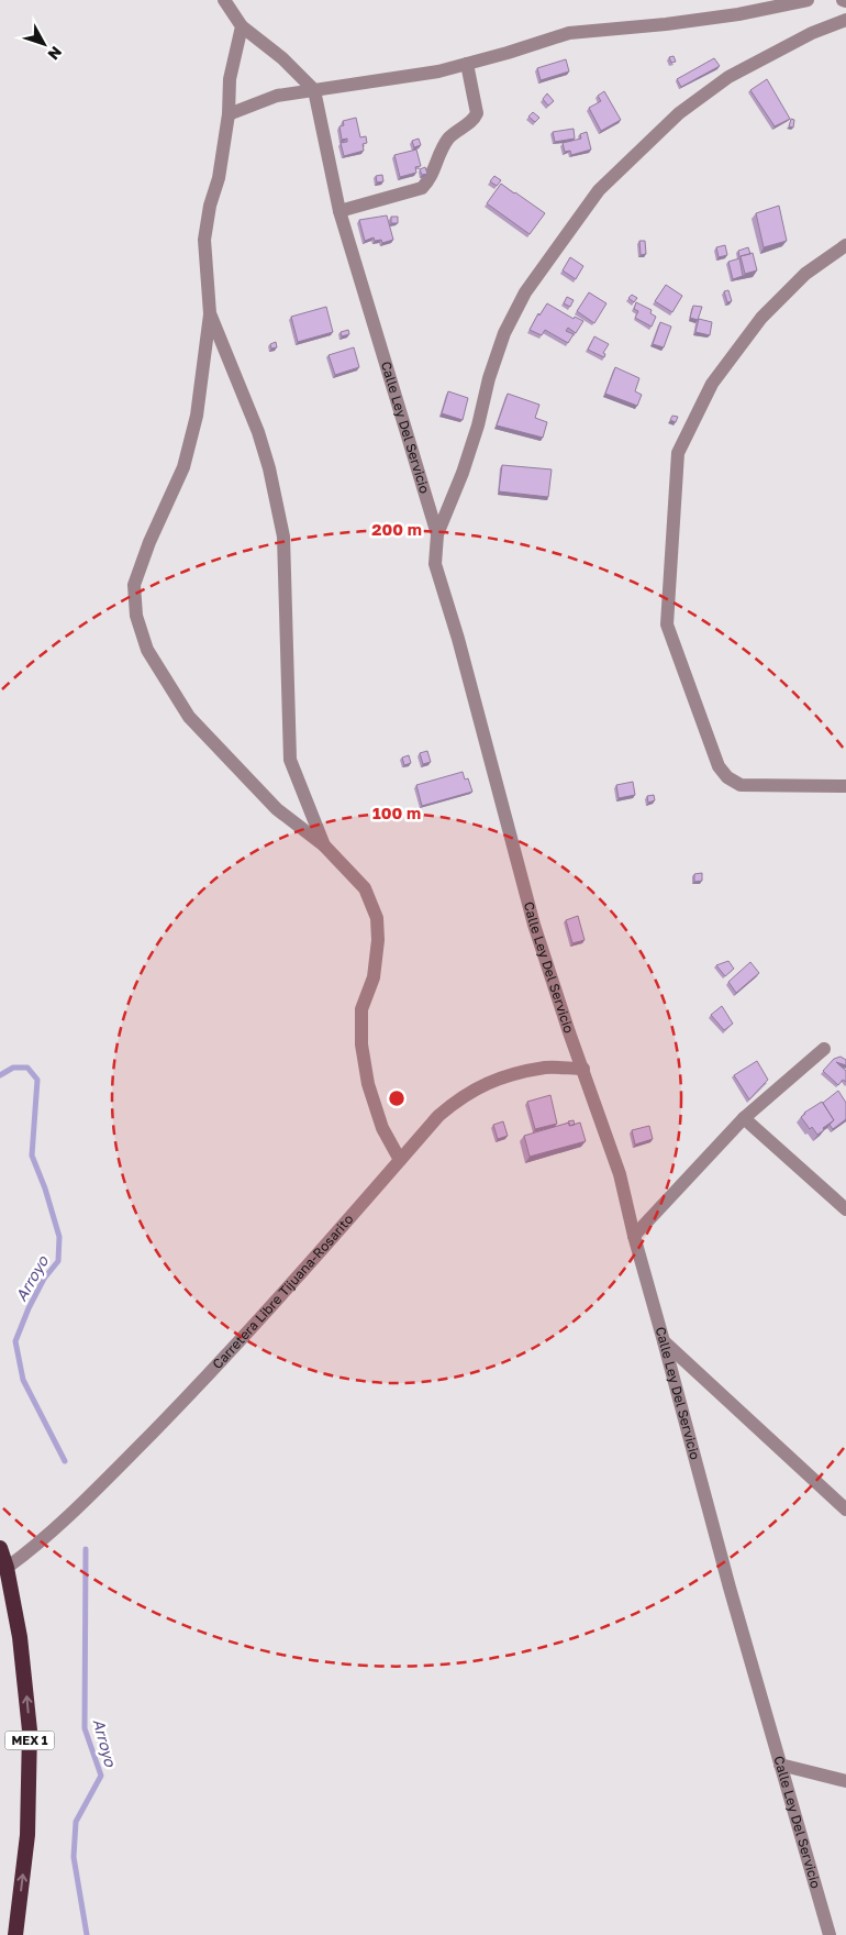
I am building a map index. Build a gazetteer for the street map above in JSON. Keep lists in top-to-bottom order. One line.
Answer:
{"streets":{"highway":["MEX 1"],"street":["Calle Ley Del Servicio","Carretera Libre Tijuana-Rosarito"]},"crossings":[["Calle Ley Del Servicio","Carretera Libre Tijuana-Rosarito"],["Carretera Libre Tijuana-Rosarito","MEX 1"]],"water":["Arroyo"],"north":"bottom right","rings":["200 m","100 m"]}
